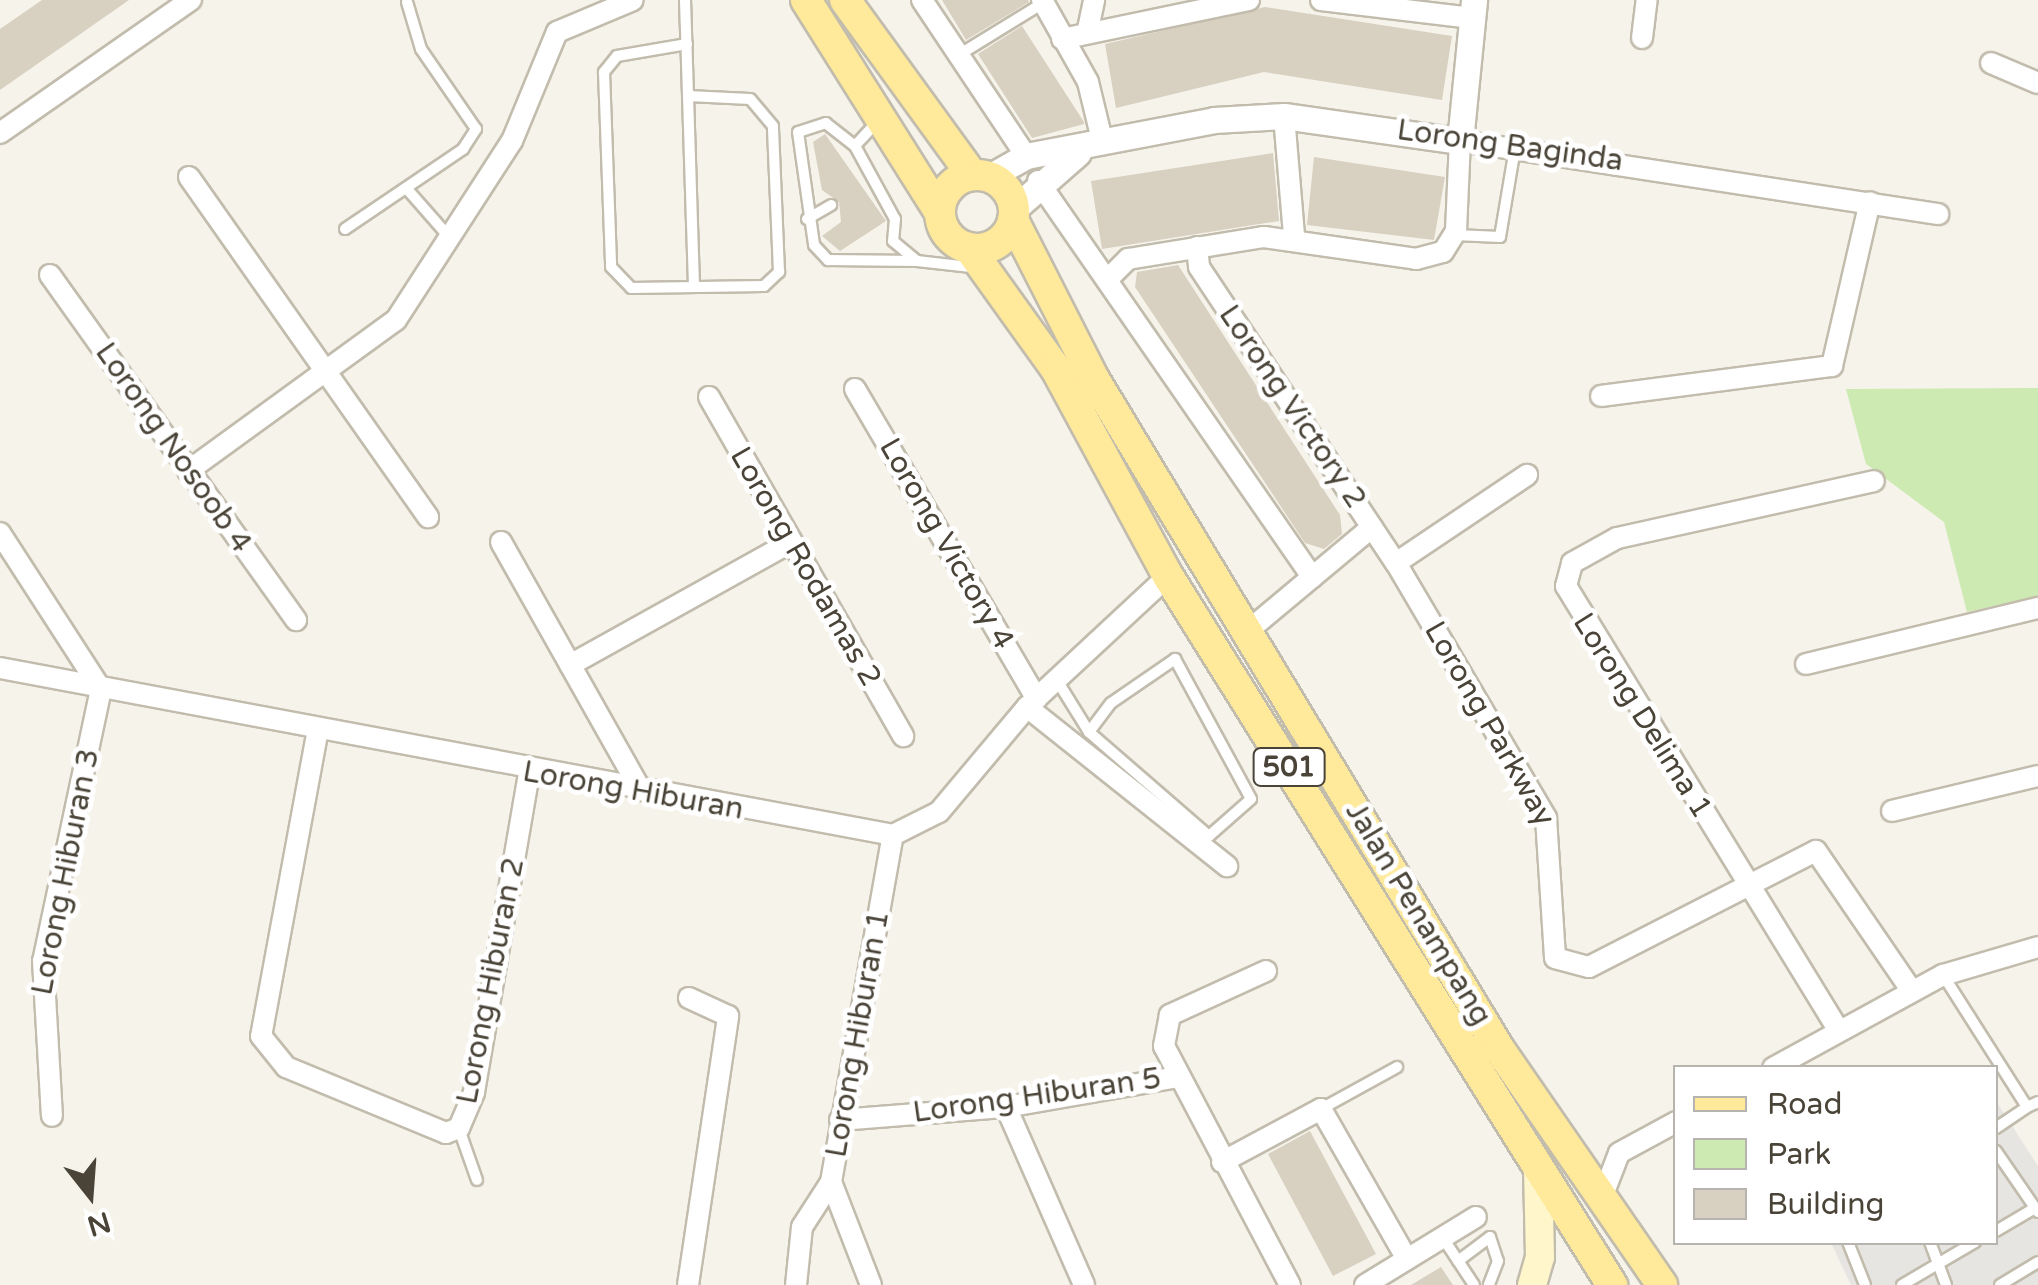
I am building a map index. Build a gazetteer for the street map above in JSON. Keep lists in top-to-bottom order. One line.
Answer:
{"streets":{"main road":["501","Jalan Penampang"],"street":["Lorong Baginda","Lorong Victory 2","Lorong Nosoob 4","Lorong Victory 4","Lorong Rodamas 2","Lorong Delima 1","Lorong Parkway","Lorong Hiburan","Lorong Hiburan 3","Lorong Hiburan 2","Lorong Hiburan 1","Lorong Hiburan 5"]},"crossings":[["Lorong Baginda","Jalan Penampang"],["Lorong Victory 2","Lorong Parkway"],["Lorong Delima 1","Lorong Parkway"],["Lorong Hiburan","Lorong Hiburan 3"],["Lorong Hiburan","Lorong Hiburan 2"],["Lorong Hiburan","Lorong Hiburan 1"],["Lorong Hiburan 1","Lorong Hiburan 5"]],"legend":["Road","Park","Building"],"north":"bottom"}
